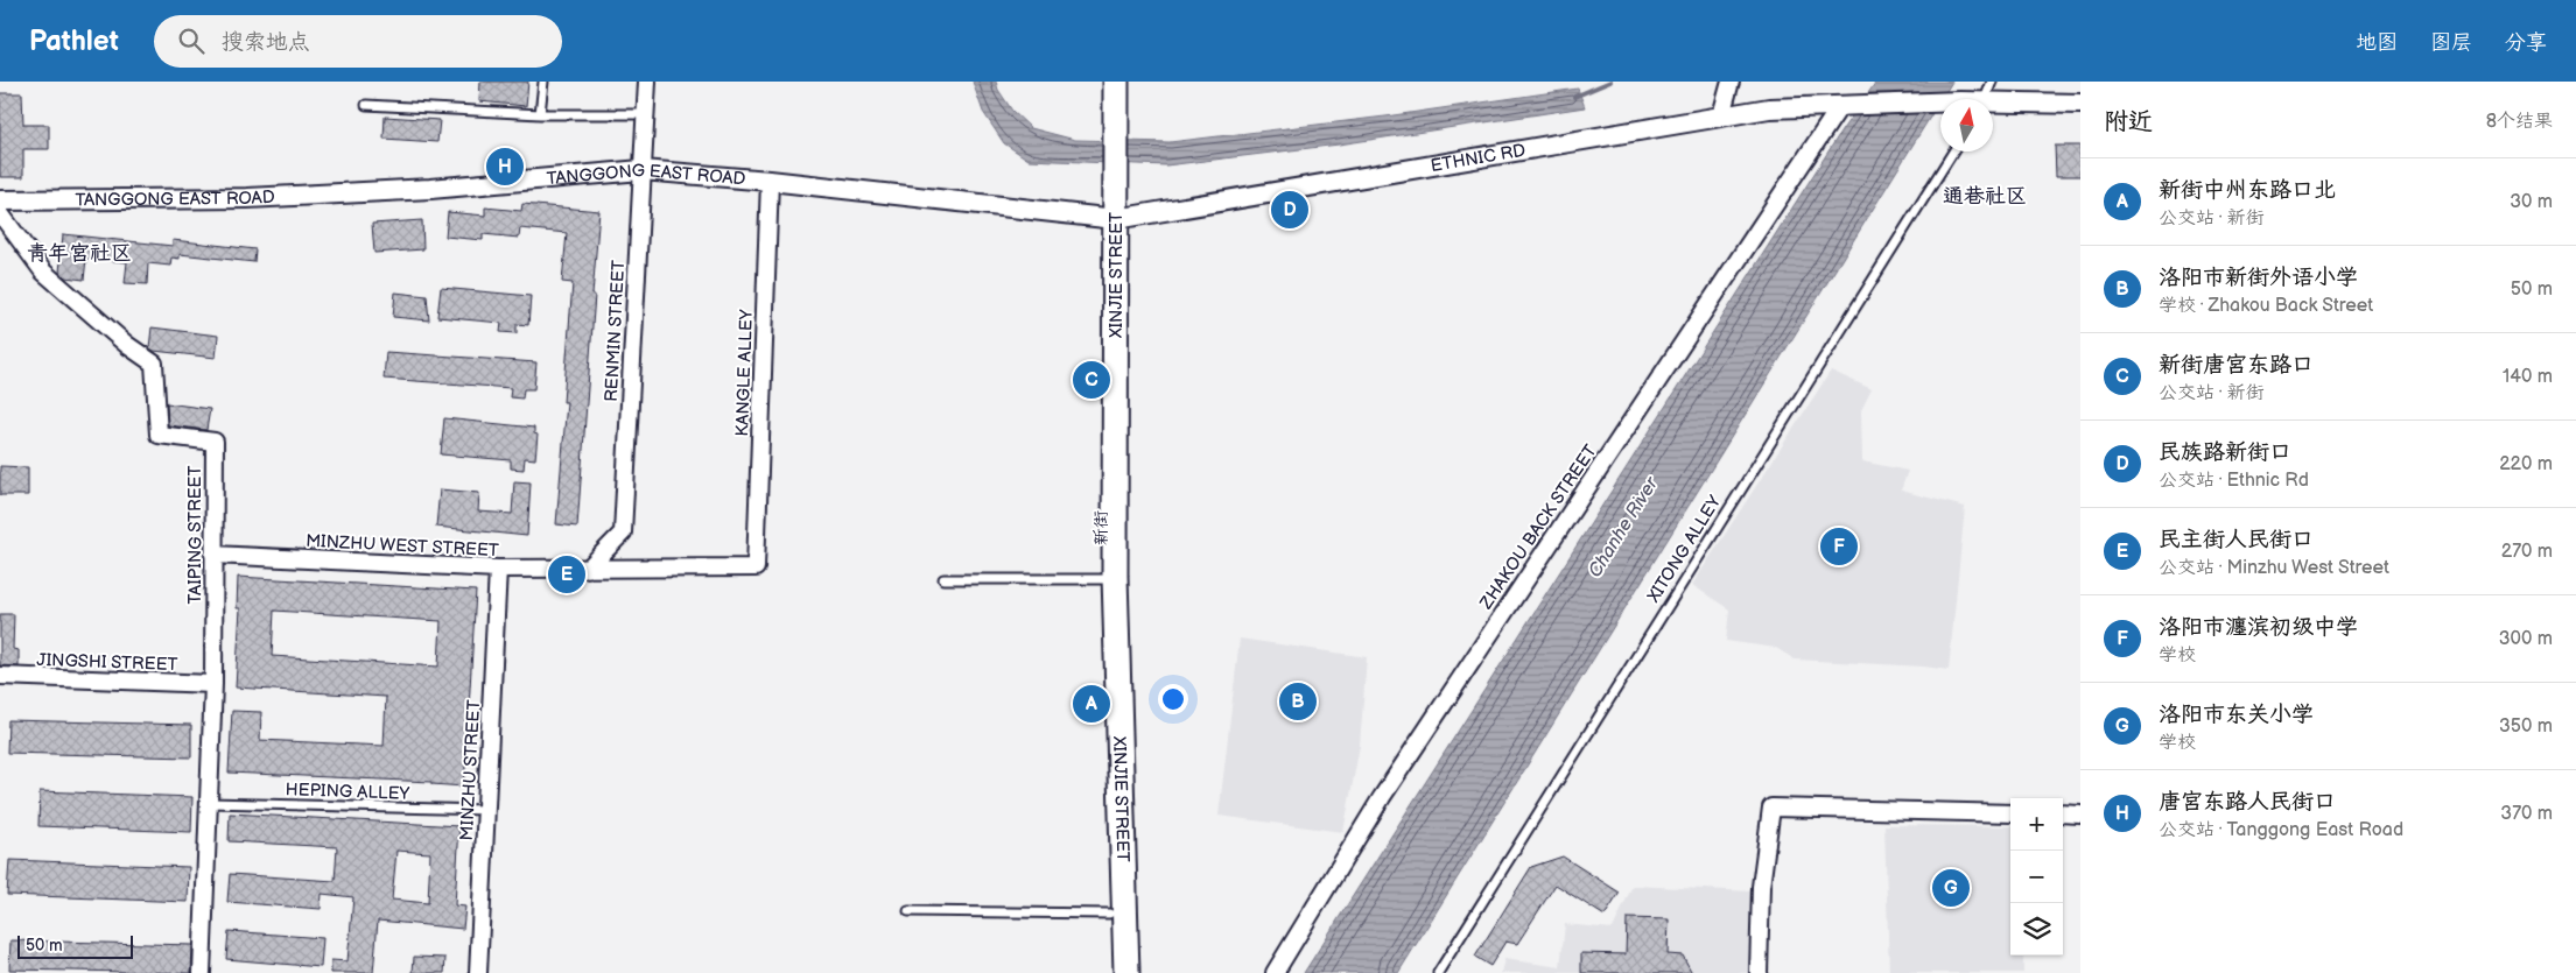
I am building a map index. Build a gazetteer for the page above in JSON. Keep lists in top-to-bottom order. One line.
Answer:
{"streets":{"main road":["XINJIE STREET","新街"],"street":["ETHNIC RD","TANGGONG EAST ROAD","RENMIN STREET","KANGLE ALLEY","ZHAKOU BACK STREET","TAIPING STREET","MINZHU WEST STREET","JINGSHI STREET","MINZHU STREET"],"lane":["XITONG ALLEY","HEPING ALLEY"]},"crossings":[["ETHNIC RD","TANGGONG EAST ROAD"],["ETHNIC RD","XINJIE STREET"],["ETHNIC RD","ZHAKOU BACK STREET"],["ETHNIC RD","新街"],["TANGGONG EAST ROAD","XINJIE STREET"],["TANGGONG EAST ROAD","RENMIN STREET"],["TANGGONG EAST ROAD","KANGLE ALLEY"],["TANGGONG EAST ROAD","新街"],["XINJIE STREET","新街"],["RENMIN STREET","MINZHU WEST STREET"],["KANGLE ALLEY","MINZHU WEST STREET"],["TAIPING STREET","MINZHU WEST STREET"],["TAIPING STREET","JINGSHI STREET"],["TAIPING STREET","HEPING ALLEY"],["MINZHU WEST STREET","MINZHU STREET"],["MINZHU STREET","HEPING ALLEY"]],"districts":["通巷社区","青年宫社区"],"water":["Chanhe River"],"scale_bar":"50 m","north":"top","page":{"header":"Pathlet","search":"搜索地点","nav":["地图","图层","分享"],"heading":["附近","8个结果"],"pins":["H","D","C","F","E","B","A","G"],"list":[{"mark":"A","name":"新街中州东路口北","note":"公交站 · 新街","value":"30 m"},{"mark":"B","name":"洛阳市新街外语小学","note":"学校 · Zhakou Back Street","value":"50 m"},{"mark":"C","name":"新街唐宫东路口","note":"公交站 · 新街","value":"140 m"},{"mark":"D","name":"民族路新街口","note":"公交站 · Ethnic Rd","value":"220 m"},{"mark":"E","name":"民主街人民街口","note":"公交站 · Minzhu West Street","value":"270 m"},{"mark":"F","name":"洛阳市瀍滨初级中学","note":"学校","value":"300 m"},{"mark":"G","name":"洛阳市东关小学","note":"学校","value":"350 m"},{"mark":"H","name":"唐宫东路人民街口","note":"公交站 · Tanggong East Road","value":"370 m"}],"map_buttons":["+","−"],"scale":"50 m"}}
